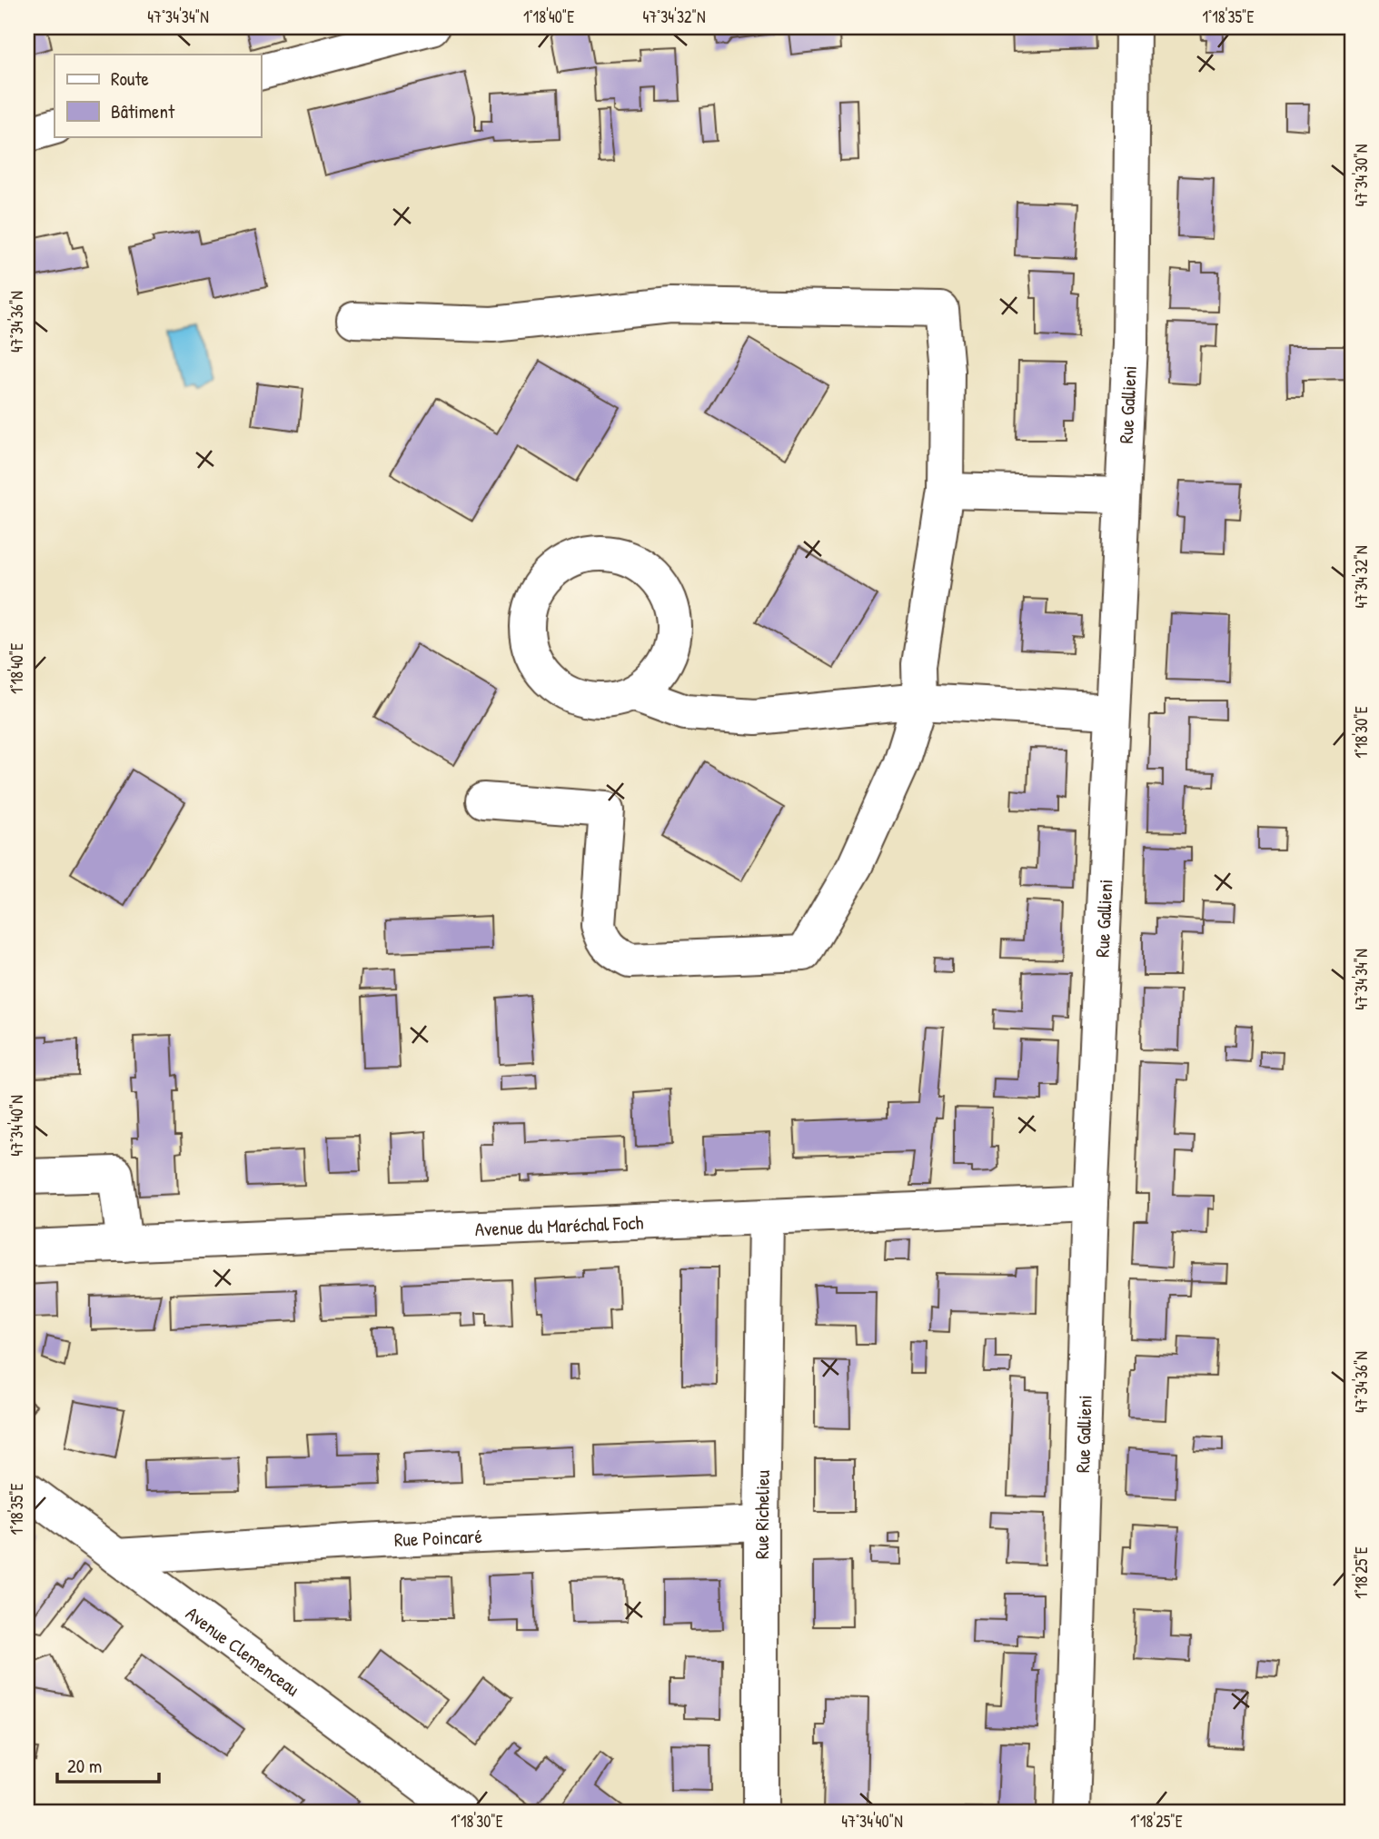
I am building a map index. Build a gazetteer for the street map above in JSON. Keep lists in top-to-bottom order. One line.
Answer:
{"streets":{"street":["Rue Gallieni","Avenue du Maréchal Foch","Rue Richelieu","Rue Poincaré","Avenue Clemenceau"]},"crossings":[["Rue Gallieni","Avenue du Maréchal Foch"],["Avenue du Maréchal Foch","Rue Richelieu"],["Rue Richelieu","Rue Poincaré"],["Rue Poincaré","Avenue Clemenceau"]],"legend":["Route","Bâtiment"],"scale_bar":"20 m","coordinates":["47°34'34\"N","1°18'40\"E","47°34'32\"N","1°18'35\"E","47°34'30\"N","47°34'36\"N","1°18'30\"E","47°34'40\"N","1°18'25\"E"]}
